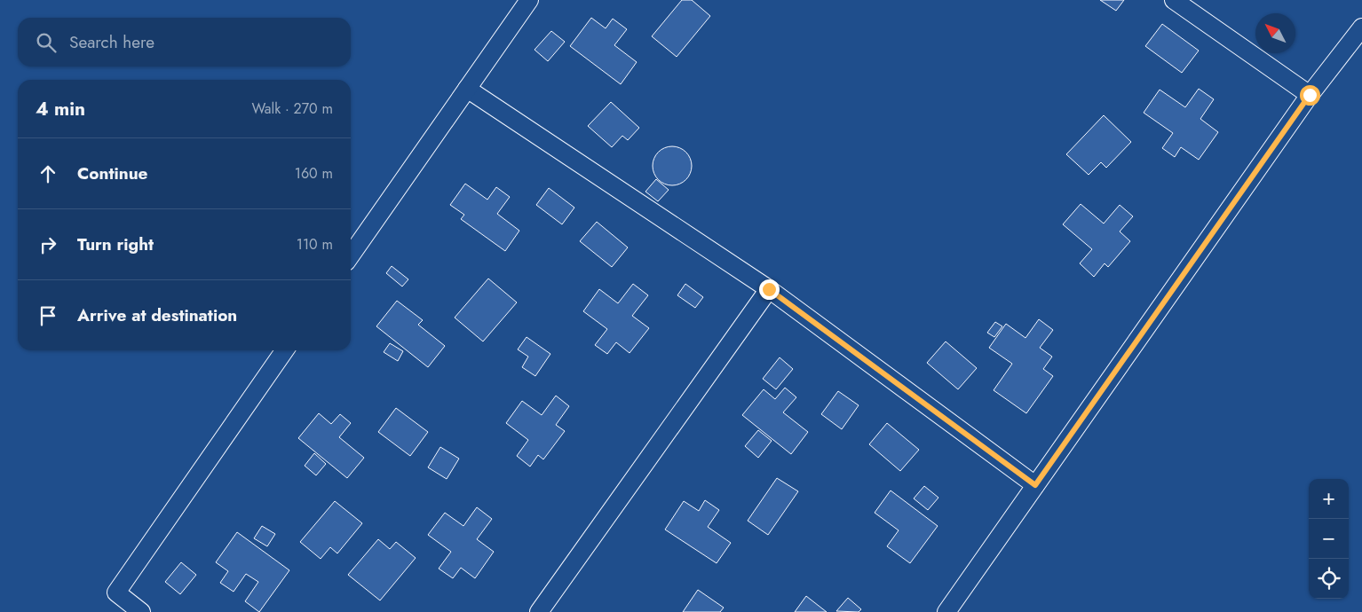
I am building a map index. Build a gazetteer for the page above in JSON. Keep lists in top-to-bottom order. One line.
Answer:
{"north":"top left","page":{"search":"Search here","heading":["4 min","Walk · 270 m"],"list":[["Continue","160 m"],["Turn right","110 m"],"Arrive at destination"],"map_buttons":["+","−"]}}
